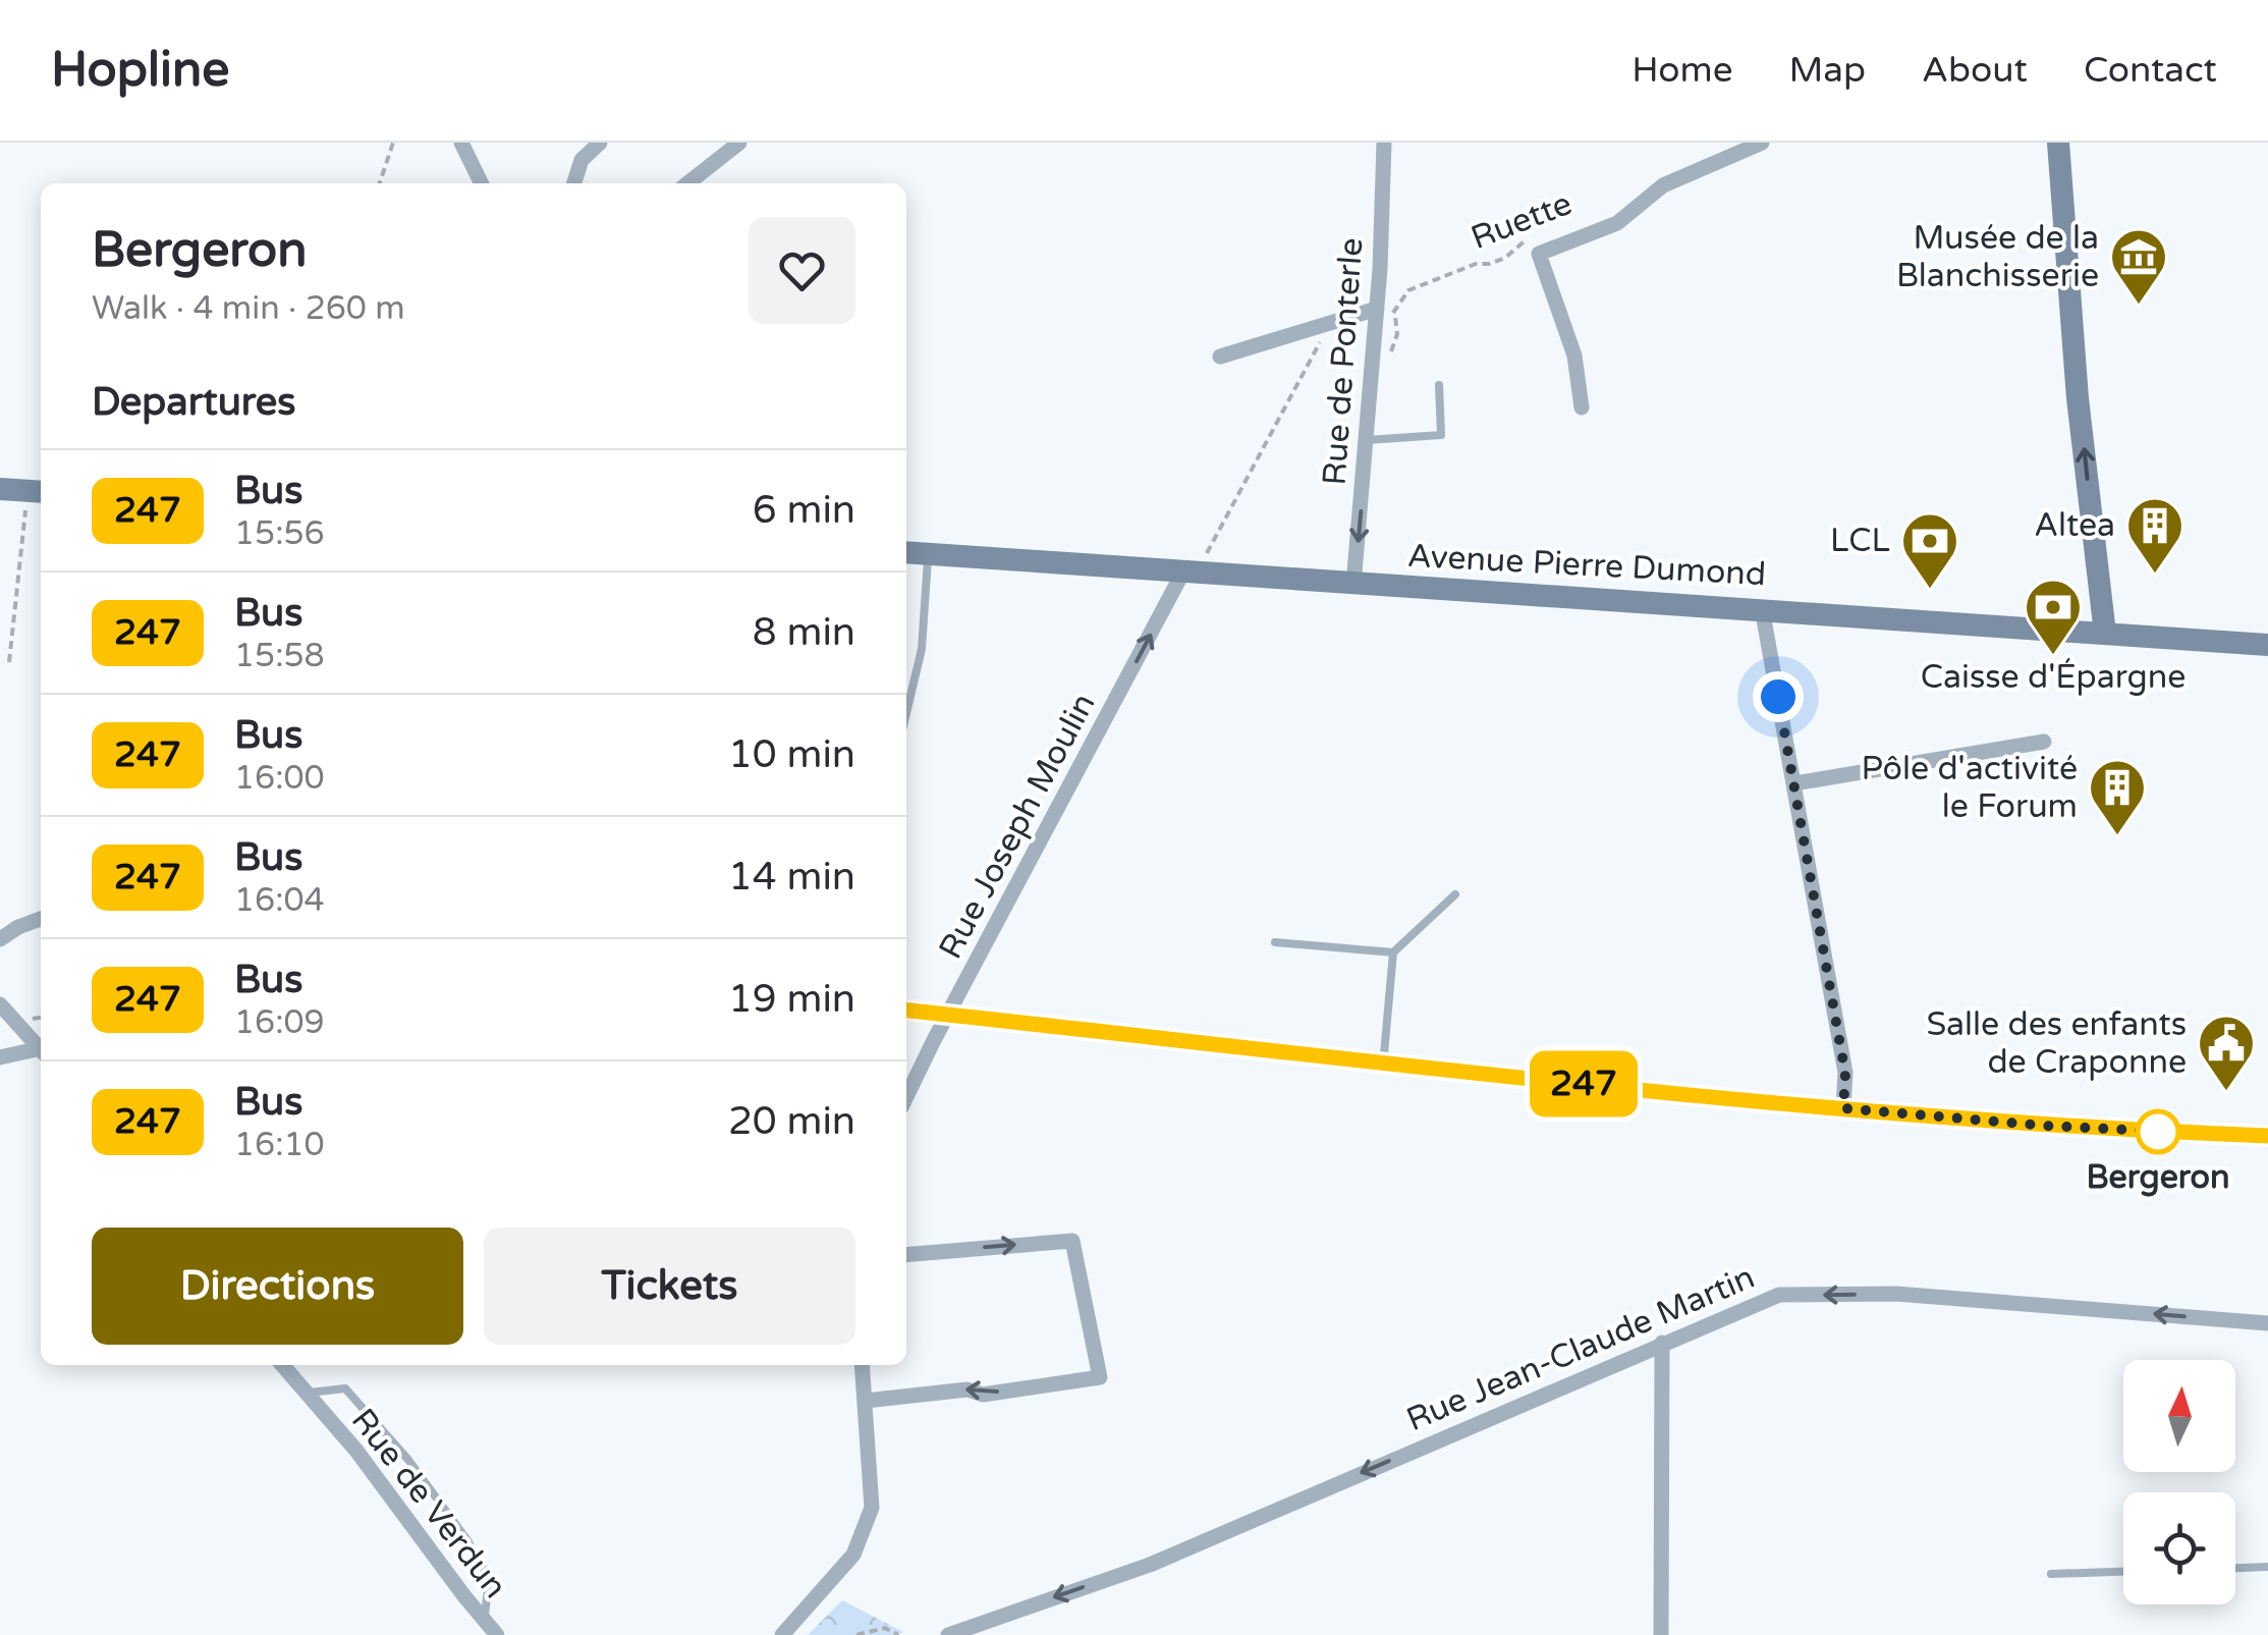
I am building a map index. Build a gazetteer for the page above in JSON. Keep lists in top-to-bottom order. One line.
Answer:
{"streets":{"main road":["Avenue Pierre Dumond"],"street":["Rue de Ponterle","Rue Joseph Moulin","Rue Jean-Claude Martin","Rue de Verdun"],"path":["Ruette"]},"crossings":[["Ruette","Rue de Ponterle"],["Rue de Ponterle","Avenue Pierre Dumond"],["Avenue Pierre Dumond","Rue Joseph Moulin"]],"one_way":["Rue Joseph Moulin","Rue Jean-Claude Martin"],"places":{"museum":["Musée de la Blanchisserie"],"building":["Altea","Pôle d'activité le Forum"],"bank":["LCL","Caisse d'Épargne"],"public building":["Salle des enfants de Craponne"],"other":["Bergeron"]},"lines":["bus line 247"],"north":"top","page":{"header":"Hopline","nav":["Home","Map","About","Contact"],"on_map":"247","heading":[["Bergeron","Walk · 4 min · 260 m"],"Departures"],"list":[{"mark":"247","name":"Bus","note":"15:56","value":"6 min"},{"mark":"247","name":"Bus","note":"15:58","value":"8 min"},{"mark":"247","name":"Bus","note":"16:00","value":"10 min"},{"mark":"247","name":"Bus","note":"16:04","value":"14 min"},{"mark":"247","name":"Bus","note":"16:09","value":"19 min"},{"mark":"247","name":"Bus","note":"16:10","value":"20 min"}],"buttons":["Directions","Tickets"]}}
